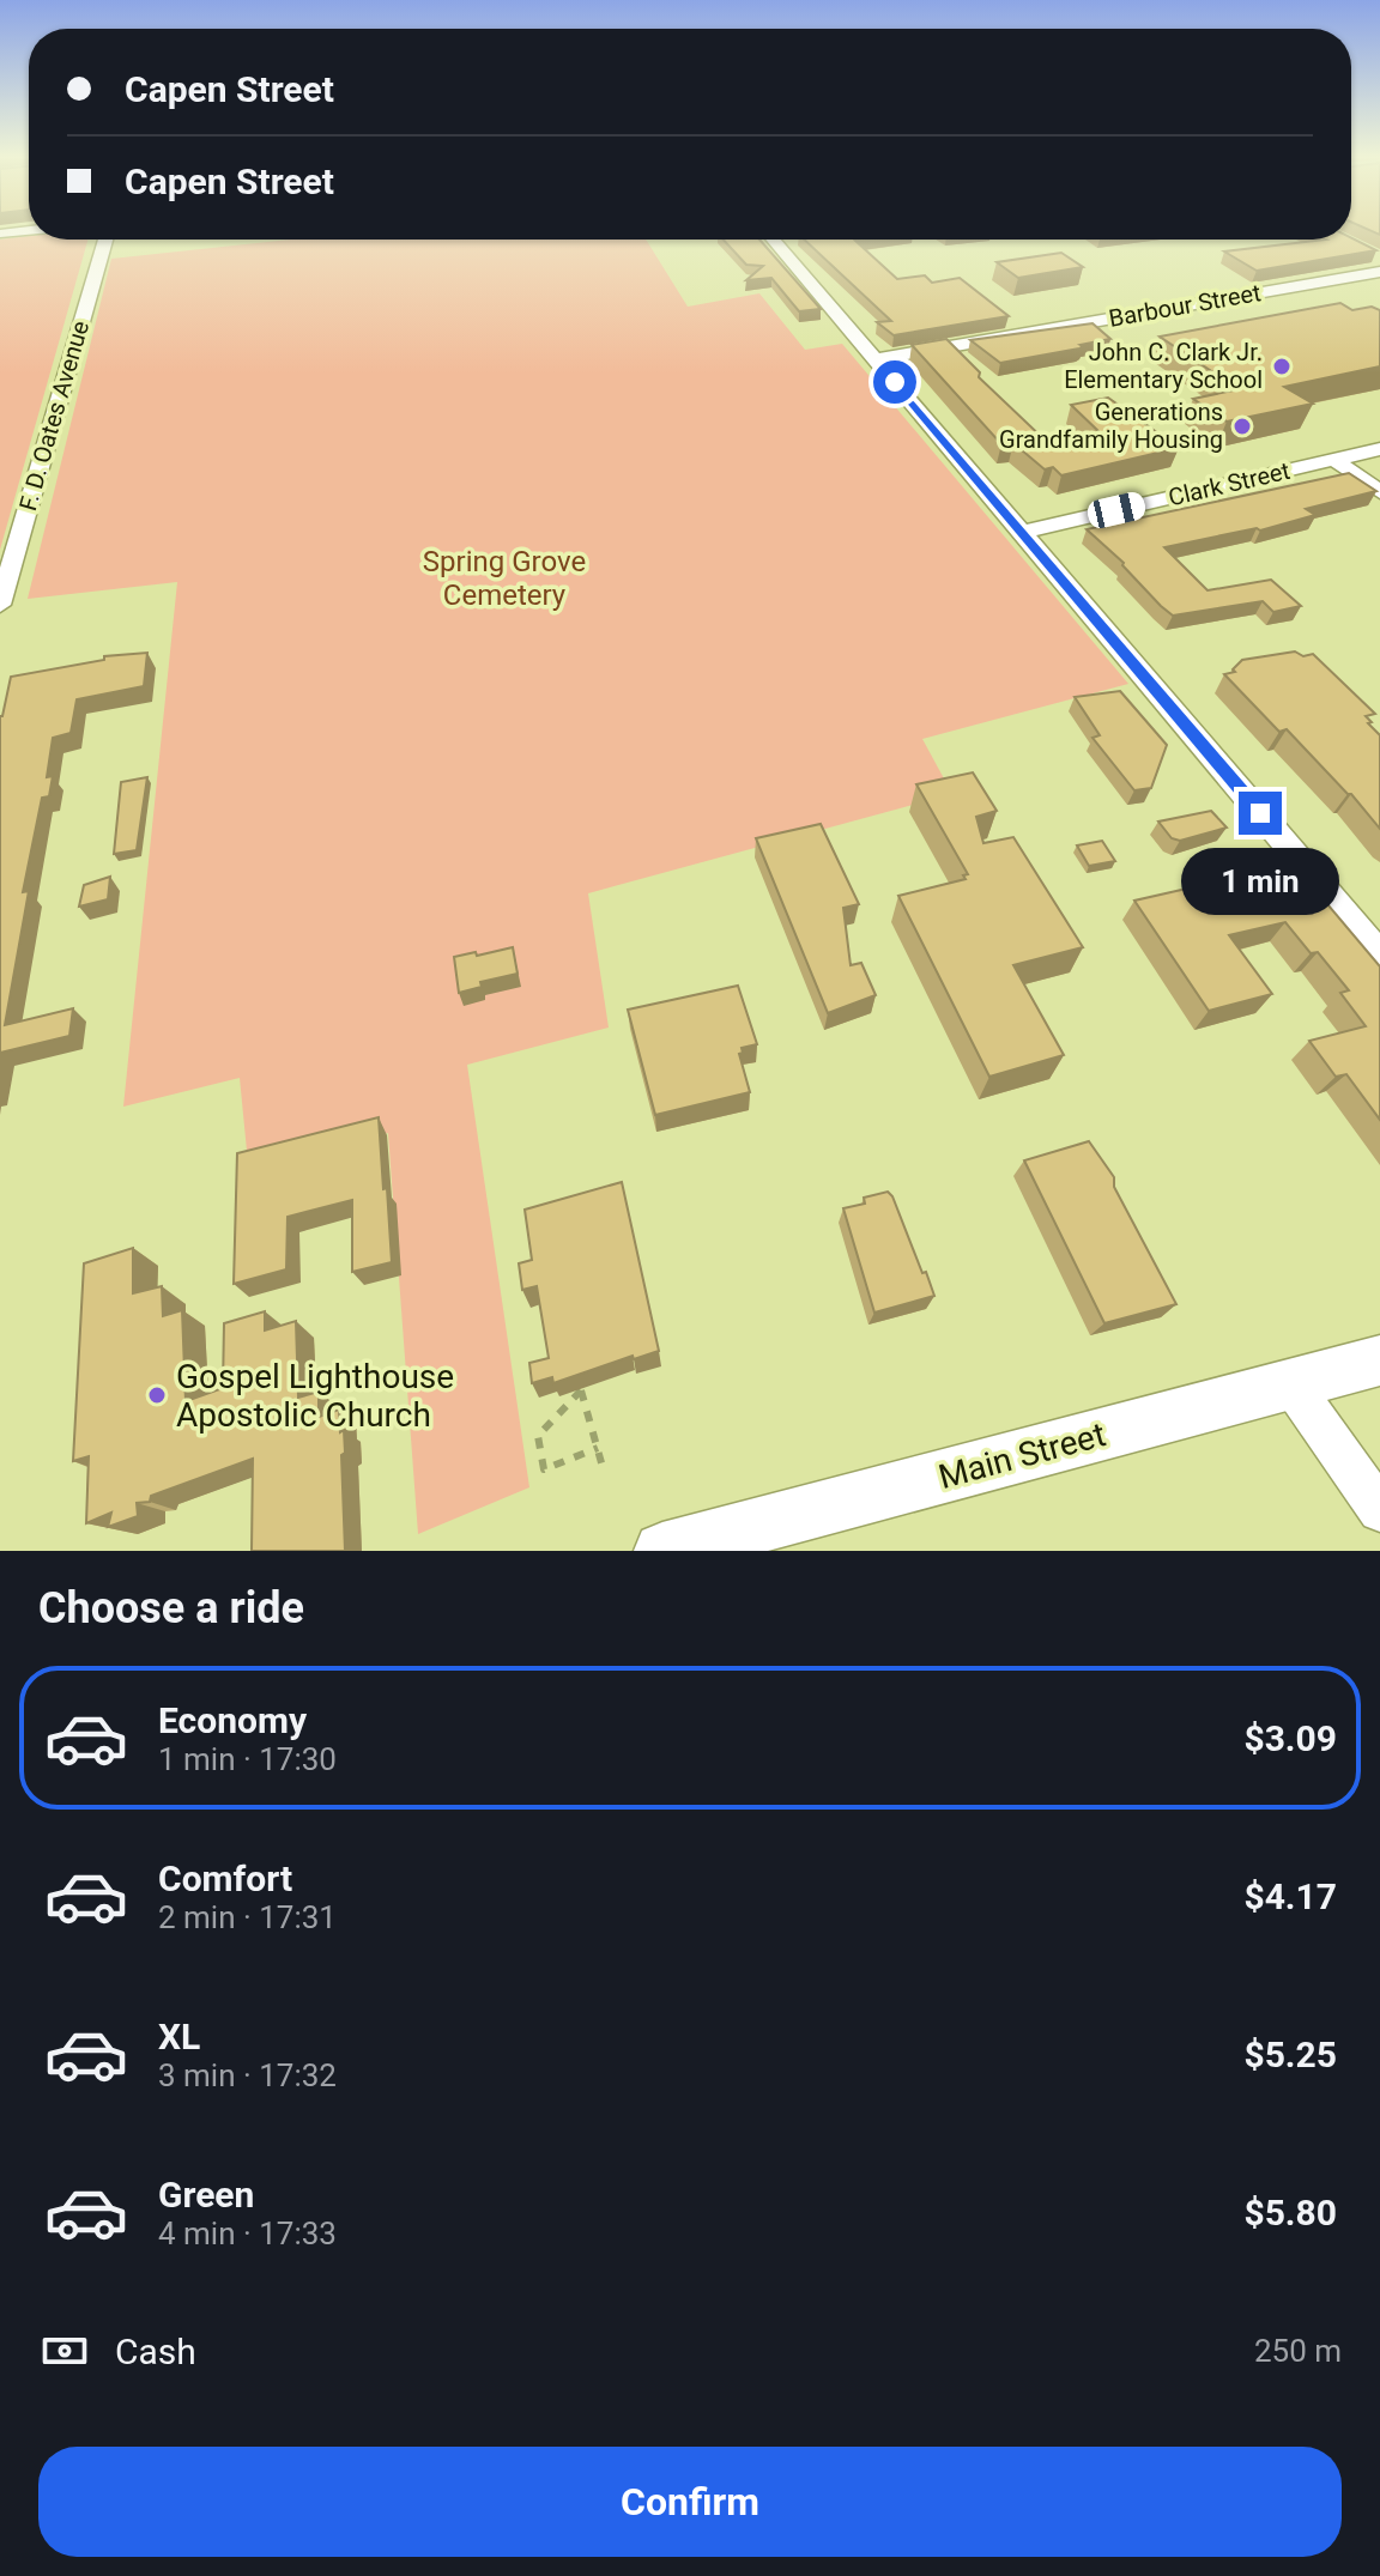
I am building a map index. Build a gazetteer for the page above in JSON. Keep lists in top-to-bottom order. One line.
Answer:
{"streets":{"main road":["Main Street"],"street":["Barbour Street","F. D. Oates Avenue","Clark Street"]},"parks":["Spring Grove Cemetery"],"places":["John C. Clark Jr. Elementary School","Generations Grandfamily Housing","Gospel Lighthouse Apostolic Church"],"page":{"banner":["Capen Street","Capen Street"],"bubble":"1 min","heading":"Choose a ride","list":[{"name":"Economy","note":"1 min · 17:30","value":"$3.09"},{"name":"Comfort","note":"2 min · 17:31","value":"$4.17"},{"name":"XL","note":"3 min · 17:32","value":"$5.25"},{"name":"Green","note":"4 min · 17:33","value":"$5.80"}],"pay":["Cash","250 m"],"buttons":"Confirm"}}
